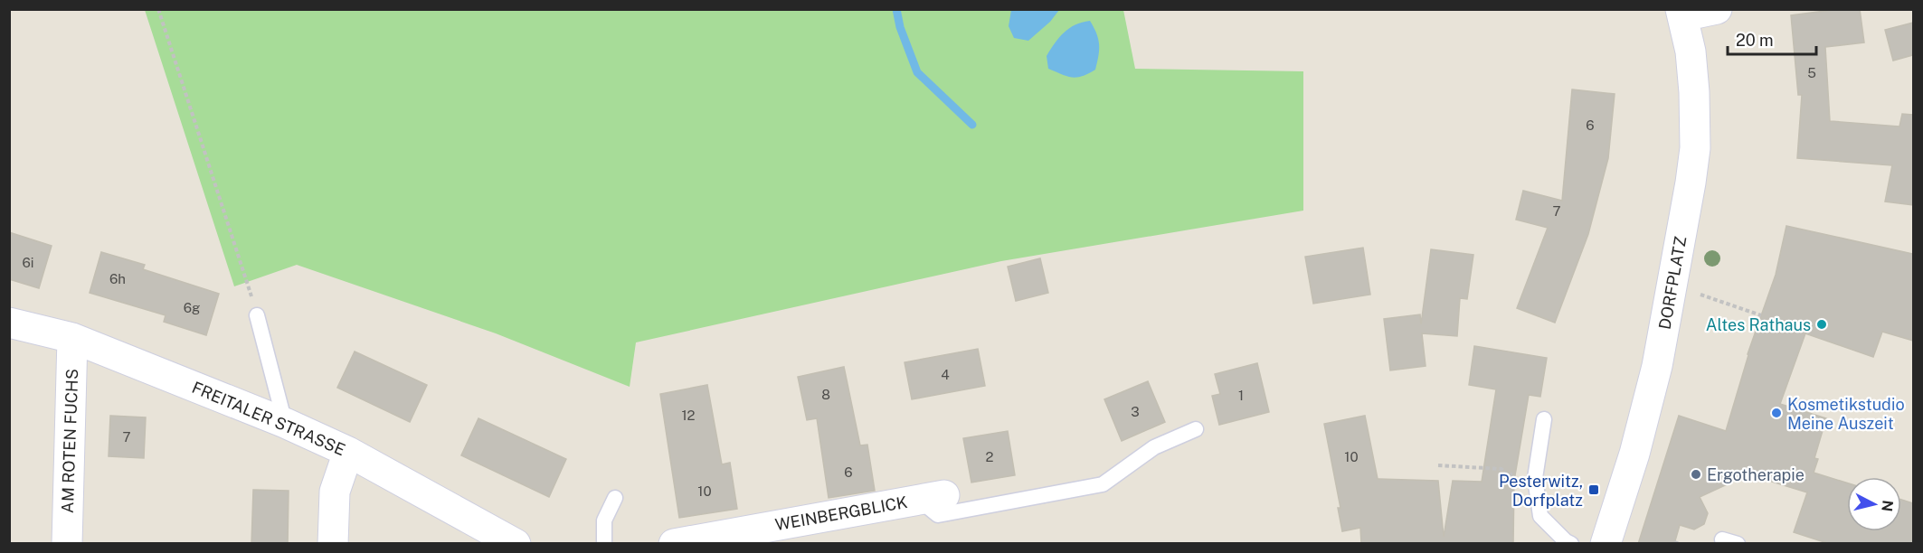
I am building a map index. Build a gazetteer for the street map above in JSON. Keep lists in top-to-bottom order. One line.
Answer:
{"streets":{"street":["DORFPLATZ","FREITALER STRASSE","AM ROTEN FUCHS","WEINBERGBLICK"]},"crossings":[["FREITALER STRASSE","AM ROTEN FUCHS"]],"places":{"other":["Altes Rathaus","Kosmetikstudio Meine Auszeit","Ergotherapie"],"transit":["Pesterwitz, Dorfplatz"]},"house_numbers":["5","6","7","6i","6h","6g","4","8","1","3","12","7","2","10","6","10"],"scale_bar":"20 m","north":"right"}
